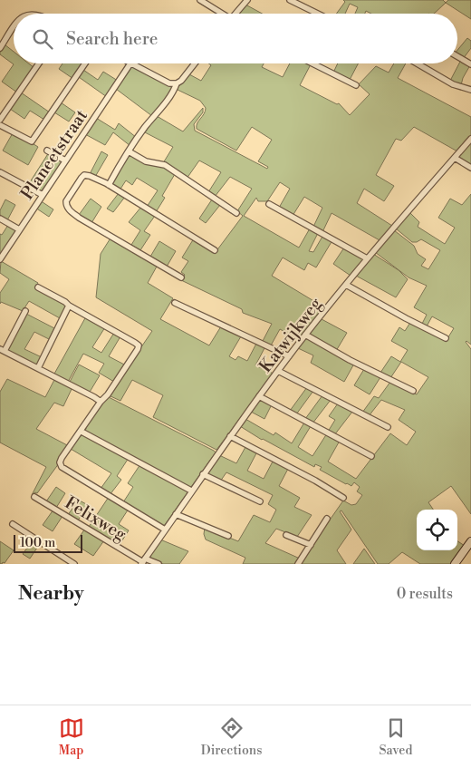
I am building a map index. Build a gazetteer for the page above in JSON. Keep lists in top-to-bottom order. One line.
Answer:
{"streets":{"street":["Planeetstraat","Katwijkweg","Felixweg"]},"crossings":[["Katwijkweg","Felixweg"]],"scale_bar":"100 m","page":{"search":"Search here","scale":"100 m","heading":["Nearby","0 results"],"nav":["Map","Directions","Saved"]}}
